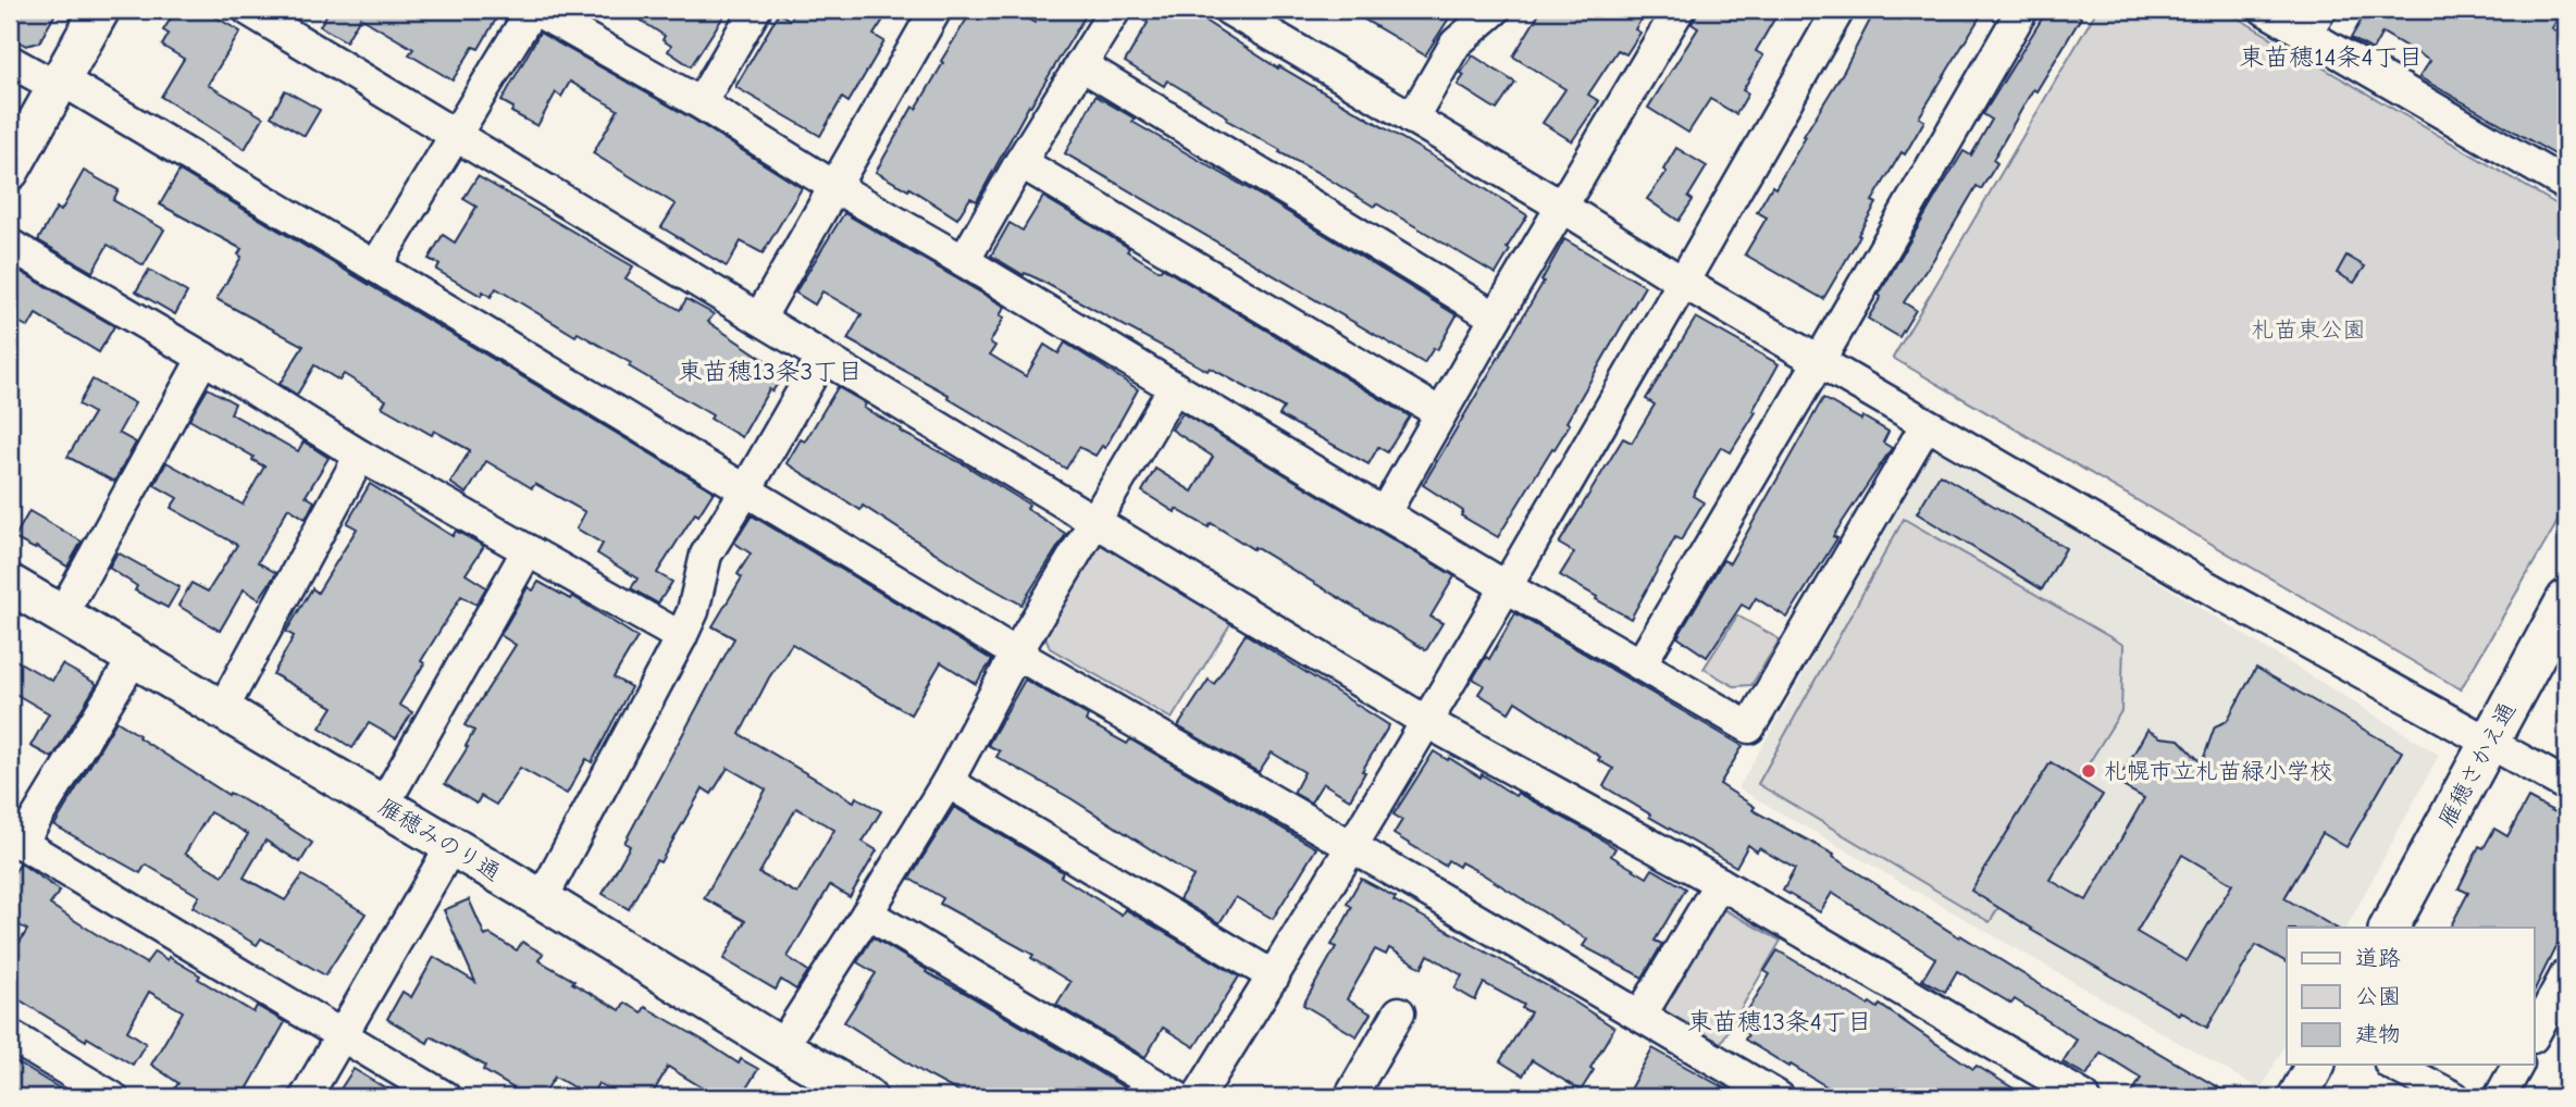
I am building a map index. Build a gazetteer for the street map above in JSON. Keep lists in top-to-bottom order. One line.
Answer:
{"streets":{"street":["雁穂さかえ通","雁穂みのり通"]},"districts":["東苗穂14条4丁目","東苗穂13条3丁目","東苗穂13条4丁目"],"parks":["札苗東公園"],"places":["札幌市立札苗緑小学校"],"legend":["道路","公園","建物"]}
